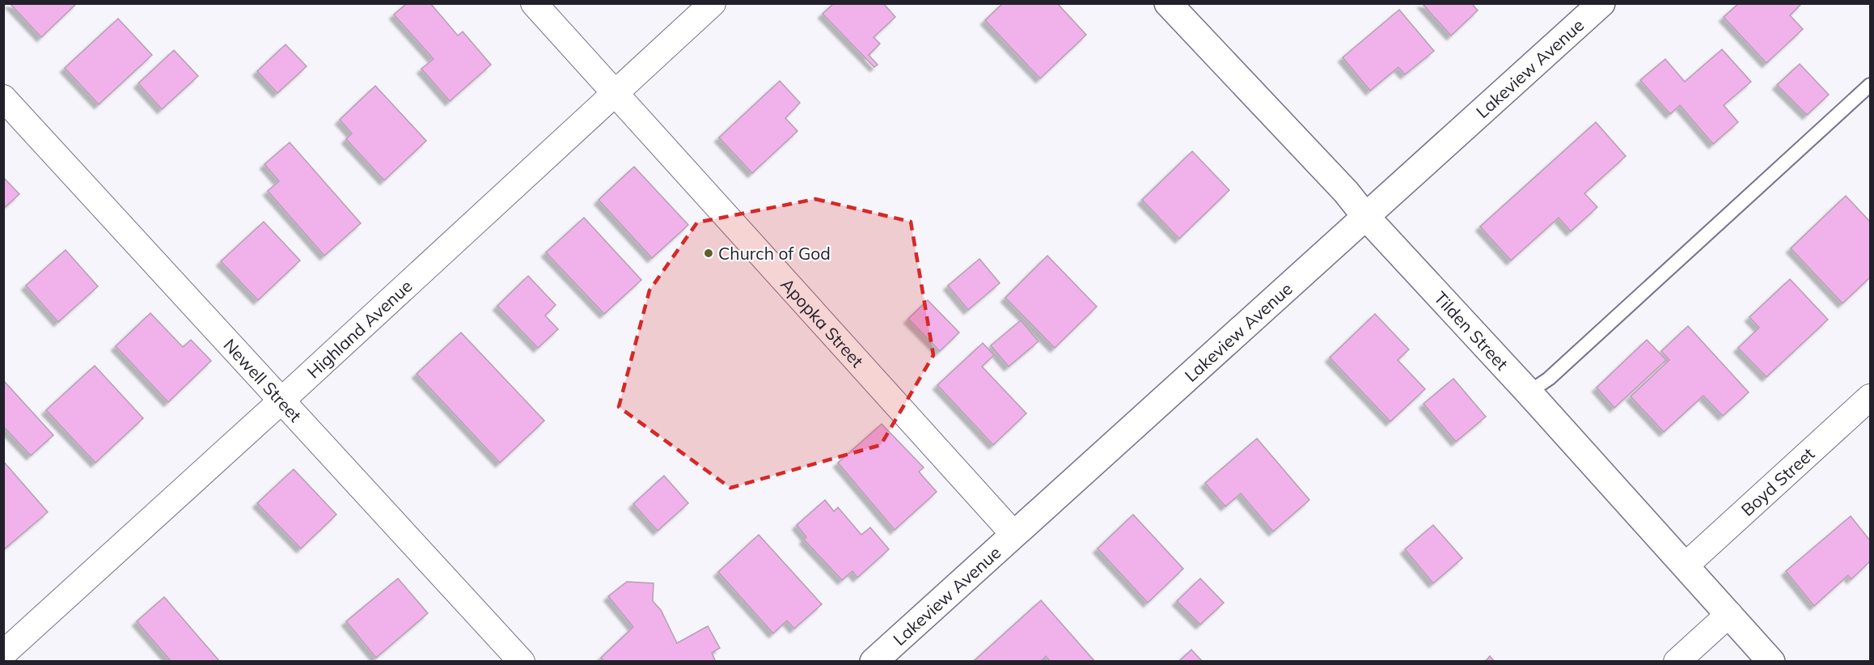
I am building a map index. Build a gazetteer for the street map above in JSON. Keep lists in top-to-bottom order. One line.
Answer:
{"streets":{"street":["Lakeview Avenue","Apopka Street","Highland Avenue","Tilden Street","Newell Street","Boyd Street"]},"crossings":[["Lakeview Avenue","Apopka Street"],["Lakeview Avenue","Tilden Street"],["Apopka Street","Highland Avenue"],["Highland Avenue","Newell Street"],["Tilden Street","Boyd Street"]],"places":["Church of God"]}
